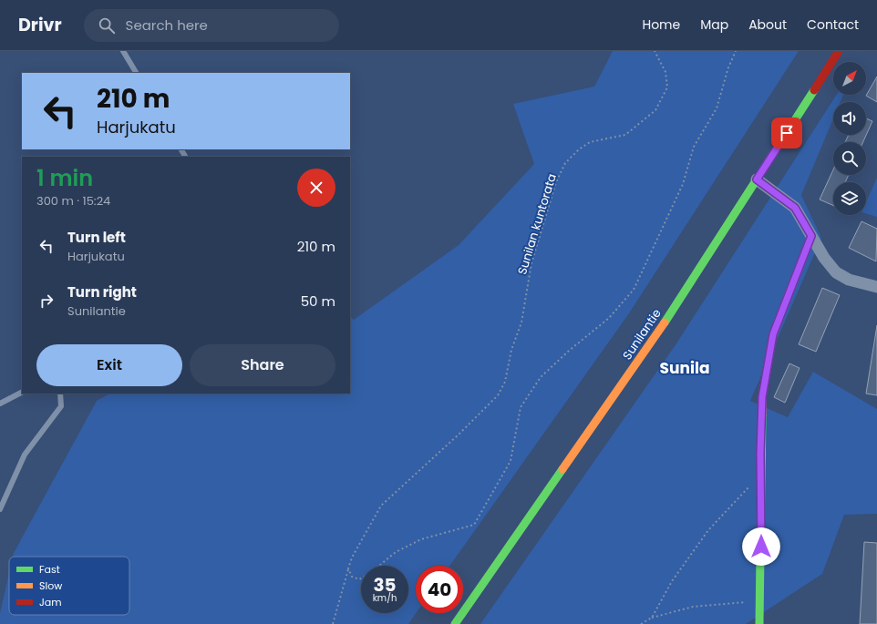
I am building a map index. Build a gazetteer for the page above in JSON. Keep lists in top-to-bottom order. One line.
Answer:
{"streets":{"street":["Sunilantie"],"path":["Sunilan kuntorata"]},"districts":["Sunila"],"legend":["Fast","Slow","Jam"],"north":"top right","page":{"header":"Drivr","search":"Search here","nav":["Home","Map","About","Contact"],"turn":["210 m","Harjukatu"],"heading":["1 min","300 m · 15:24"],"list":[{"name":"Turn left","note":"Harjukatu","value":"210 m"},{"name":"Turn right","note":"Sunilantie","value":"50 m"}],"buttons":["Exit","Share"],"speed":"35 km/h","limit":"40"}}
